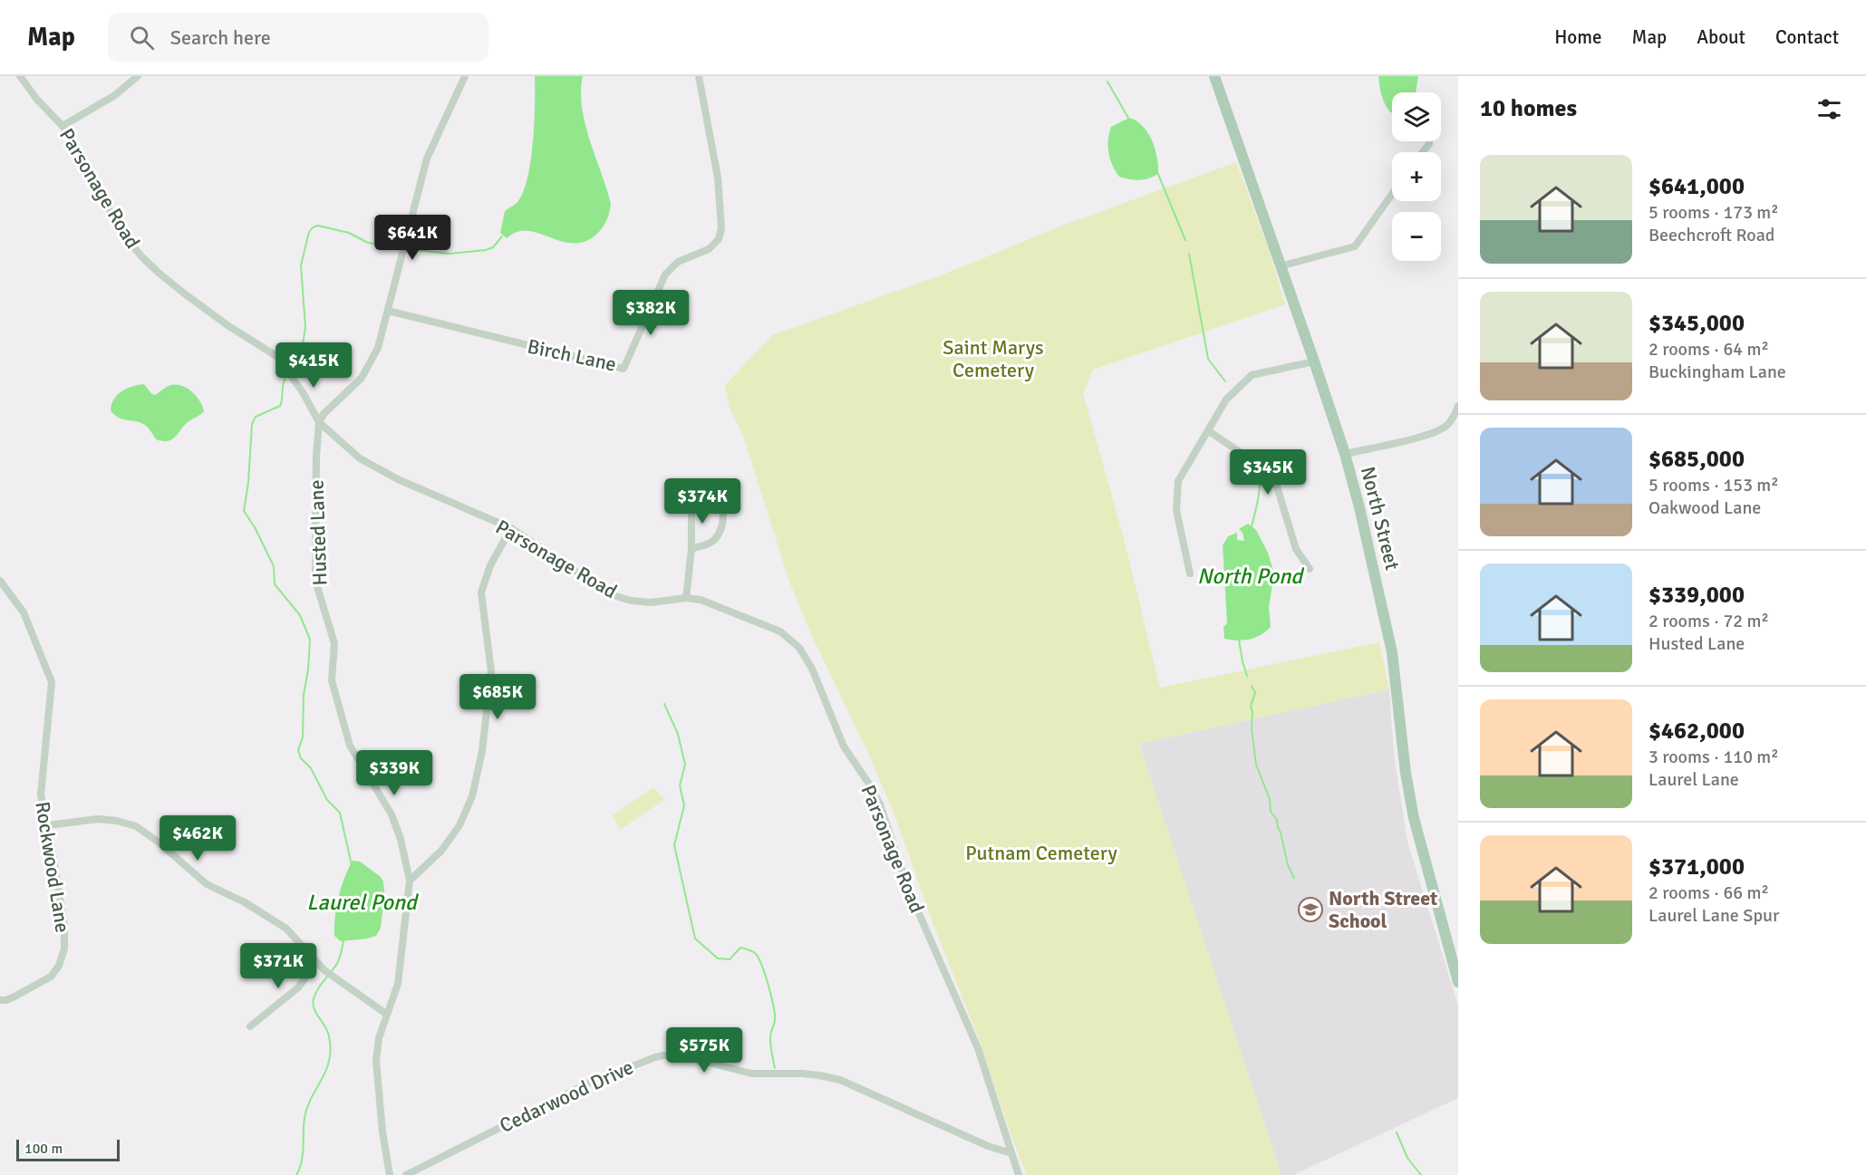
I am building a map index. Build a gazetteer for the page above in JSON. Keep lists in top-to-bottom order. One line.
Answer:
{"streets":{"main road":["North Street"],"street":["Parsonage Road","Birch Lane","Husted Lane","Rockwood Lane","Cedarwood Drive"]},"crossings":[["Parsonage Road","Husted Lane"],["Parsonage Road","Cedarwood Drive"]],"water":["North Pond","Laurel Pond"],"parks":["Saint Marys Cemetery","Putnam Cemetery"],"places":{"school or university":["North Street School"]},"scale_bar":"100 m","page":{"header":"Map","search":"Search here","nav":["Home","Map","About","Contact"],"heading":"10 homes","map_buttons":["+","−"],"list":[{"name":"$641,000","note":"5 rooms · 173 m² · Beechcroft Road"},{"name":"$345,000","note":"2 rooms · 64 m² · Buckingham Lane"},{"name":"$685,000","note":"5 rooms · 153 m² · Oakwood Lane"},{"name":"$339,000","note":"2 rooms · 72 m² · Husted Lane"},{"name":"$462,000","note":"3 rooms · 110 m² · Laurel Lane"},{"name":"$371,000","note":"2 rooms · 66 m² · Laurel Lane Spur"}],"price":["$641K","$382K","$415K","$345K","$374K","$685K","$339K","$462K","$371K","$575K"],"scale":"100 m"}}
